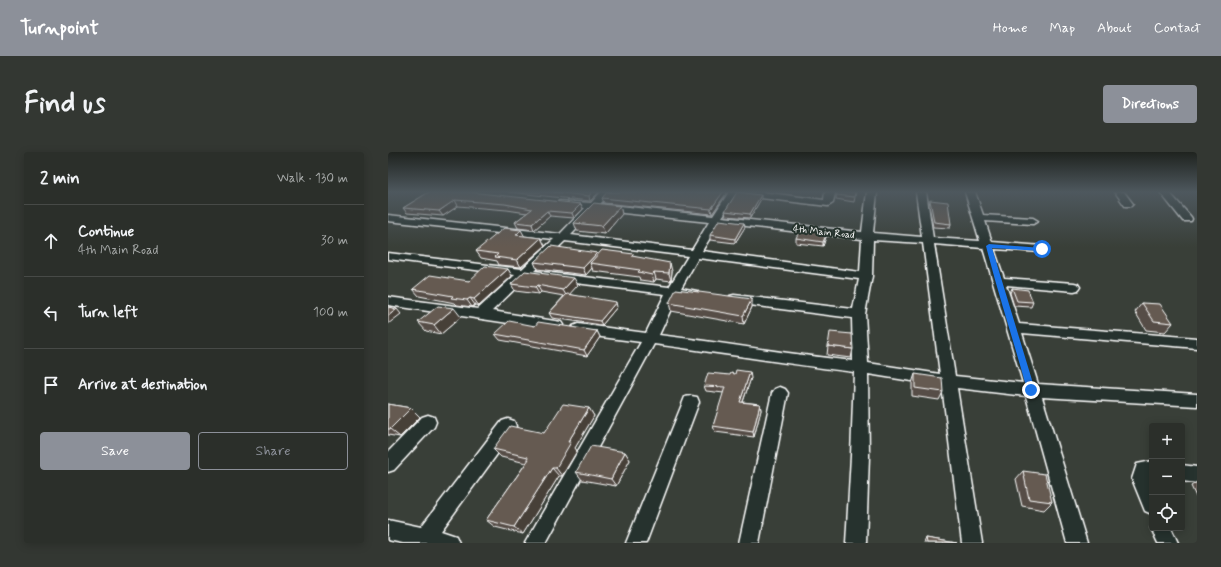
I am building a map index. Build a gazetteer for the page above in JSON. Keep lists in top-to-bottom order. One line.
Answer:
{"streets":{"street":["4th Main Road"]},"page":{"header":"Turnpoint","nav":["Home","Map","About","Contact"],"buttons":["Directions",["Save","Share"]],"title":"Find us","heading":["2 min","Walk · 130 m"],"list":[["Continue","4th Main Road","30 m"],["Turn left","100 m"],"Arrive at destination"],"map_buttons":["+","−"]}}
